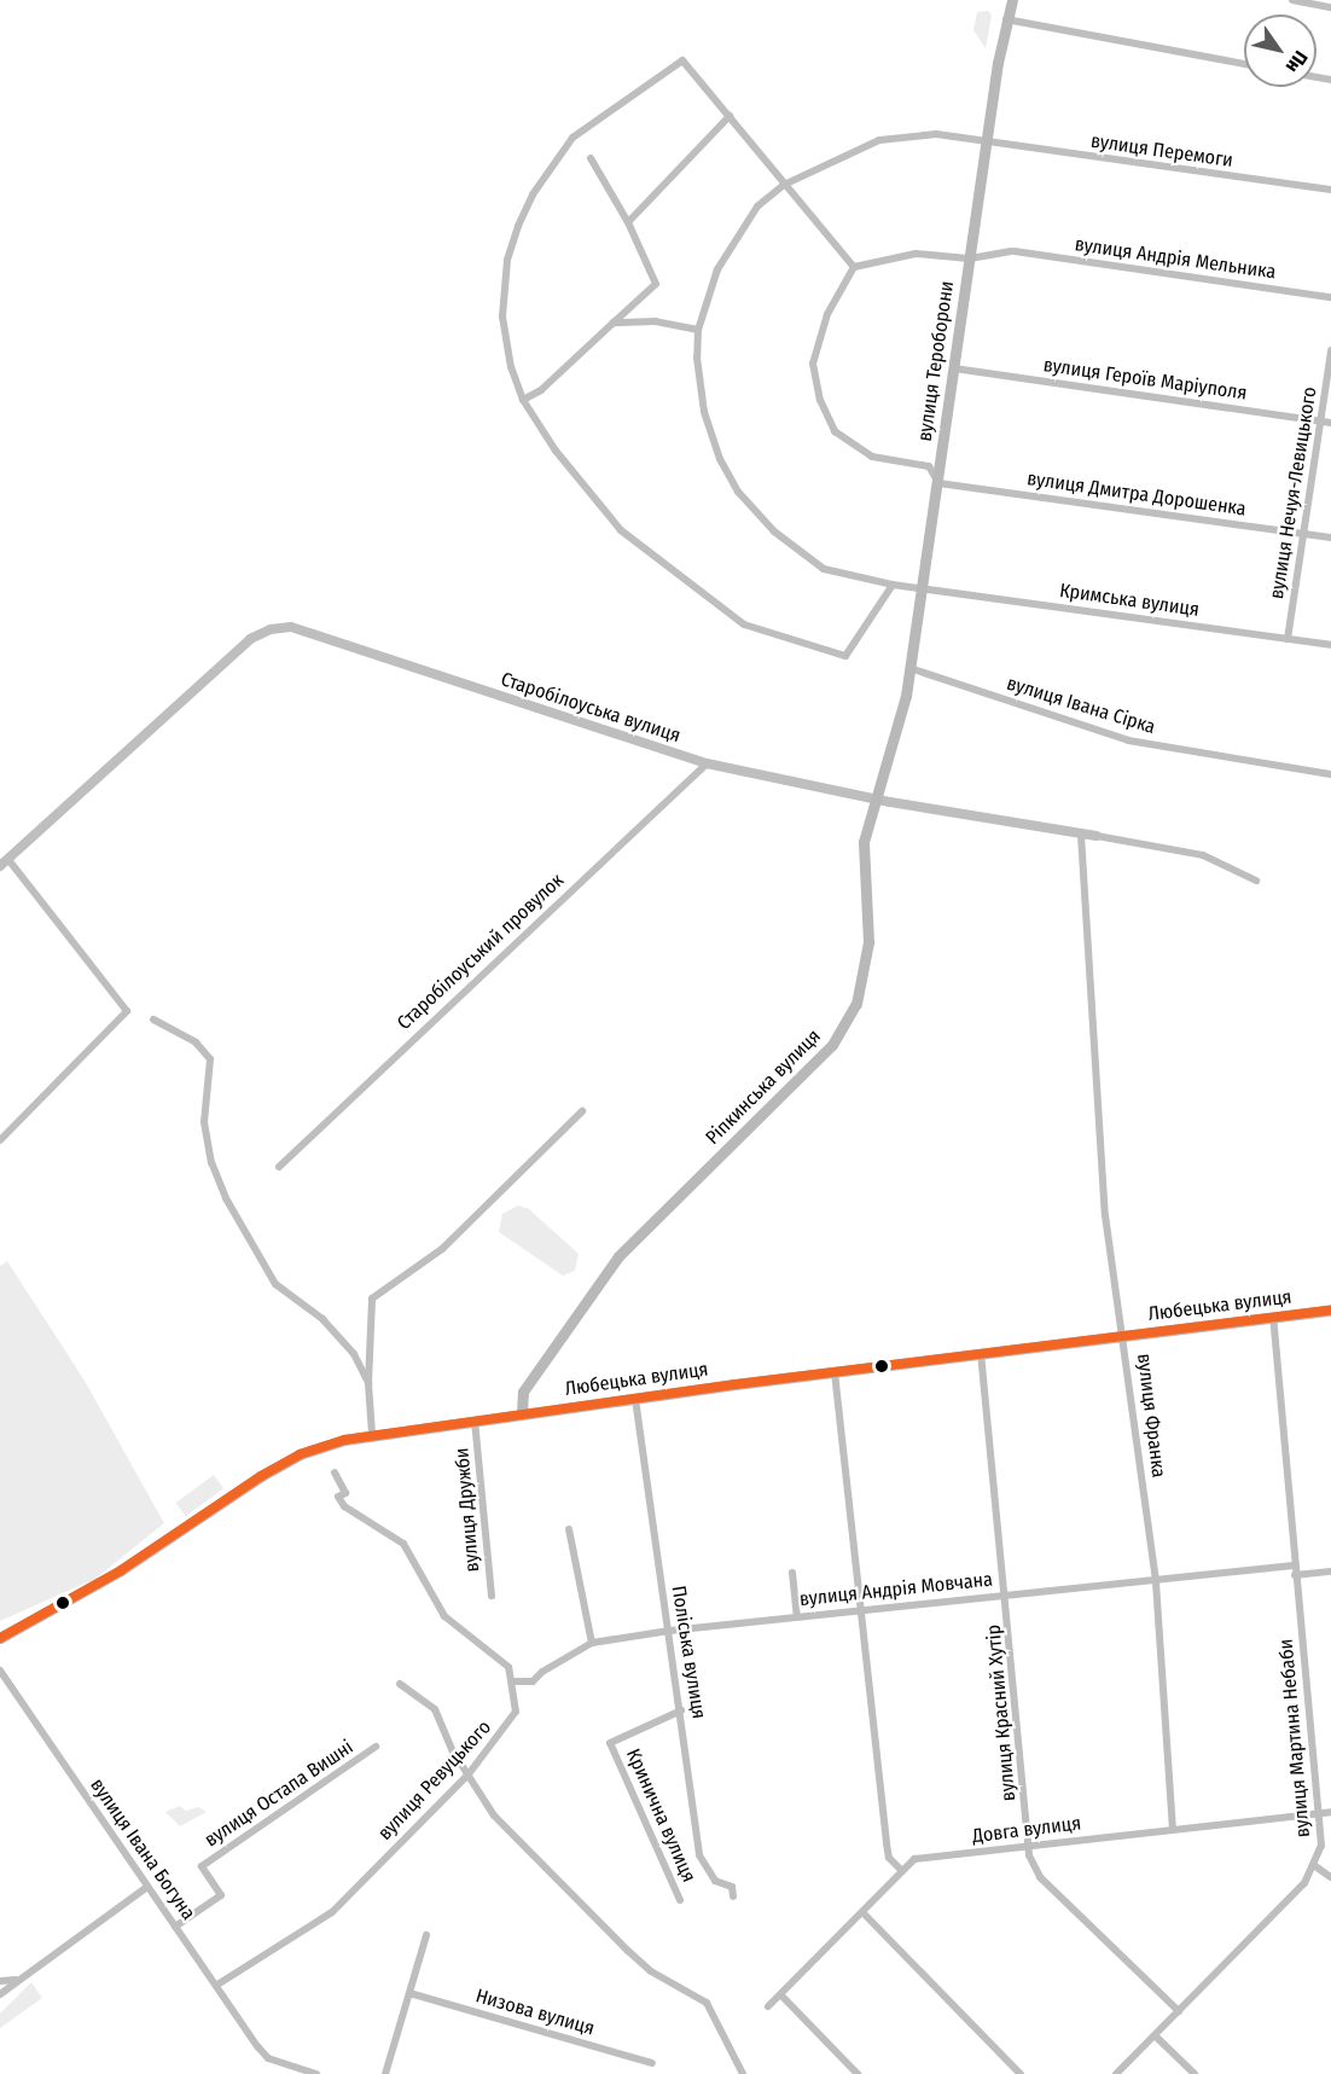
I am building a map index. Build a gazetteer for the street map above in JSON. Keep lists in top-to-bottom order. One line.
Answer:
{"streets":{"main road":["вулиця Тероборони","Ріпкинська вулиця","Любецька вулиця"],"street":["вулиця Перемоги","вулиця Андрія Мельника","вулиця Героїв Маріуполя","вулиця Нечуя-Левицького","вулиця Дмитра Дорошенка","Кримська вулиця","вулиця Івана Сірка","Старобілоуська вулиця","Старобілоуський провулок","вулиця Франка","вулиця Дружби","вулиця Андрія Мовчана","Поліська вулиця","вулиця Красний Хутір","вулиця Мартина Небаби","вулиця Ревуцького","вулиця Остапа Вишні","Кринична вулиця","Довга вулиця","вулиця Івана Богуна","Низова вулиця"]},"crossings":[["вулиця Перемоги","вулиця Тероборони"],["вулиця Перемоги","Кримська вулиця"],["вулиця Андрія Мельника","вулиця Тероборони"],["вулиця Тероборони","вулиця Героїв Маріуполя"],["вулиця Тероборони","вулиця Дмитра Дорошенка"],["вулиця Тероборони","Кримська вулиця"],["вулиця Тероборони","вулиця Івана Сірка"],["вулиця Тероборони","Ріпкинська вулиця"],["вулиця Героїв Маріуполя","вулиця Нечуя-Левицького"],["вулиця Нечуя-Левицького","вулиця Дмитра Дорошенка"],["вулиця Нечуя-Левицького","Кримська вулиця"],["Старобілоуська вулиця","Старобілоуський провулок"],["Старобілоуська вулиця","Ріпкинська вулиця"],["Старобілоуська вулиця","вулиця Франка"],["Ріпкинська вулиця","Любецька вулиця"],["Любецька вулиця","вулиця Франка"],["Любецька вулиця","вулиця Дружби"],["Любецька вулиця","Поліська вулиця"],["Любецька вулиця","вулиця Красний Хутір"],["Любецька вулиця","вулиця Мартина Небаби"],["вулиця Франка","вулиця Андрія Мовчана"],["вулиця Франка","Довга вулиця"],["вулиця Андрія Мовчана","Поліська вулиця"],["вулиця Андрія Мовчана","вулиця Красний Хутір"],["вулиця Андрія Мовчана","вулиця Мартина Небаби"],["вулиця Андрія Мовчана","вулиця Ревуцького"],["Поліська вулиця","Кринична вулиця"],["вулиця Красний Хутір","Довга вулиця"],["вулиця Мартина Небаби","Довга вулиця"],["вулиця Ревуцького","вулиця Івана Богуна"],["вулиця Остапа Вишні","вулиця Івана Богуна"]],"north":"bottom right"}
